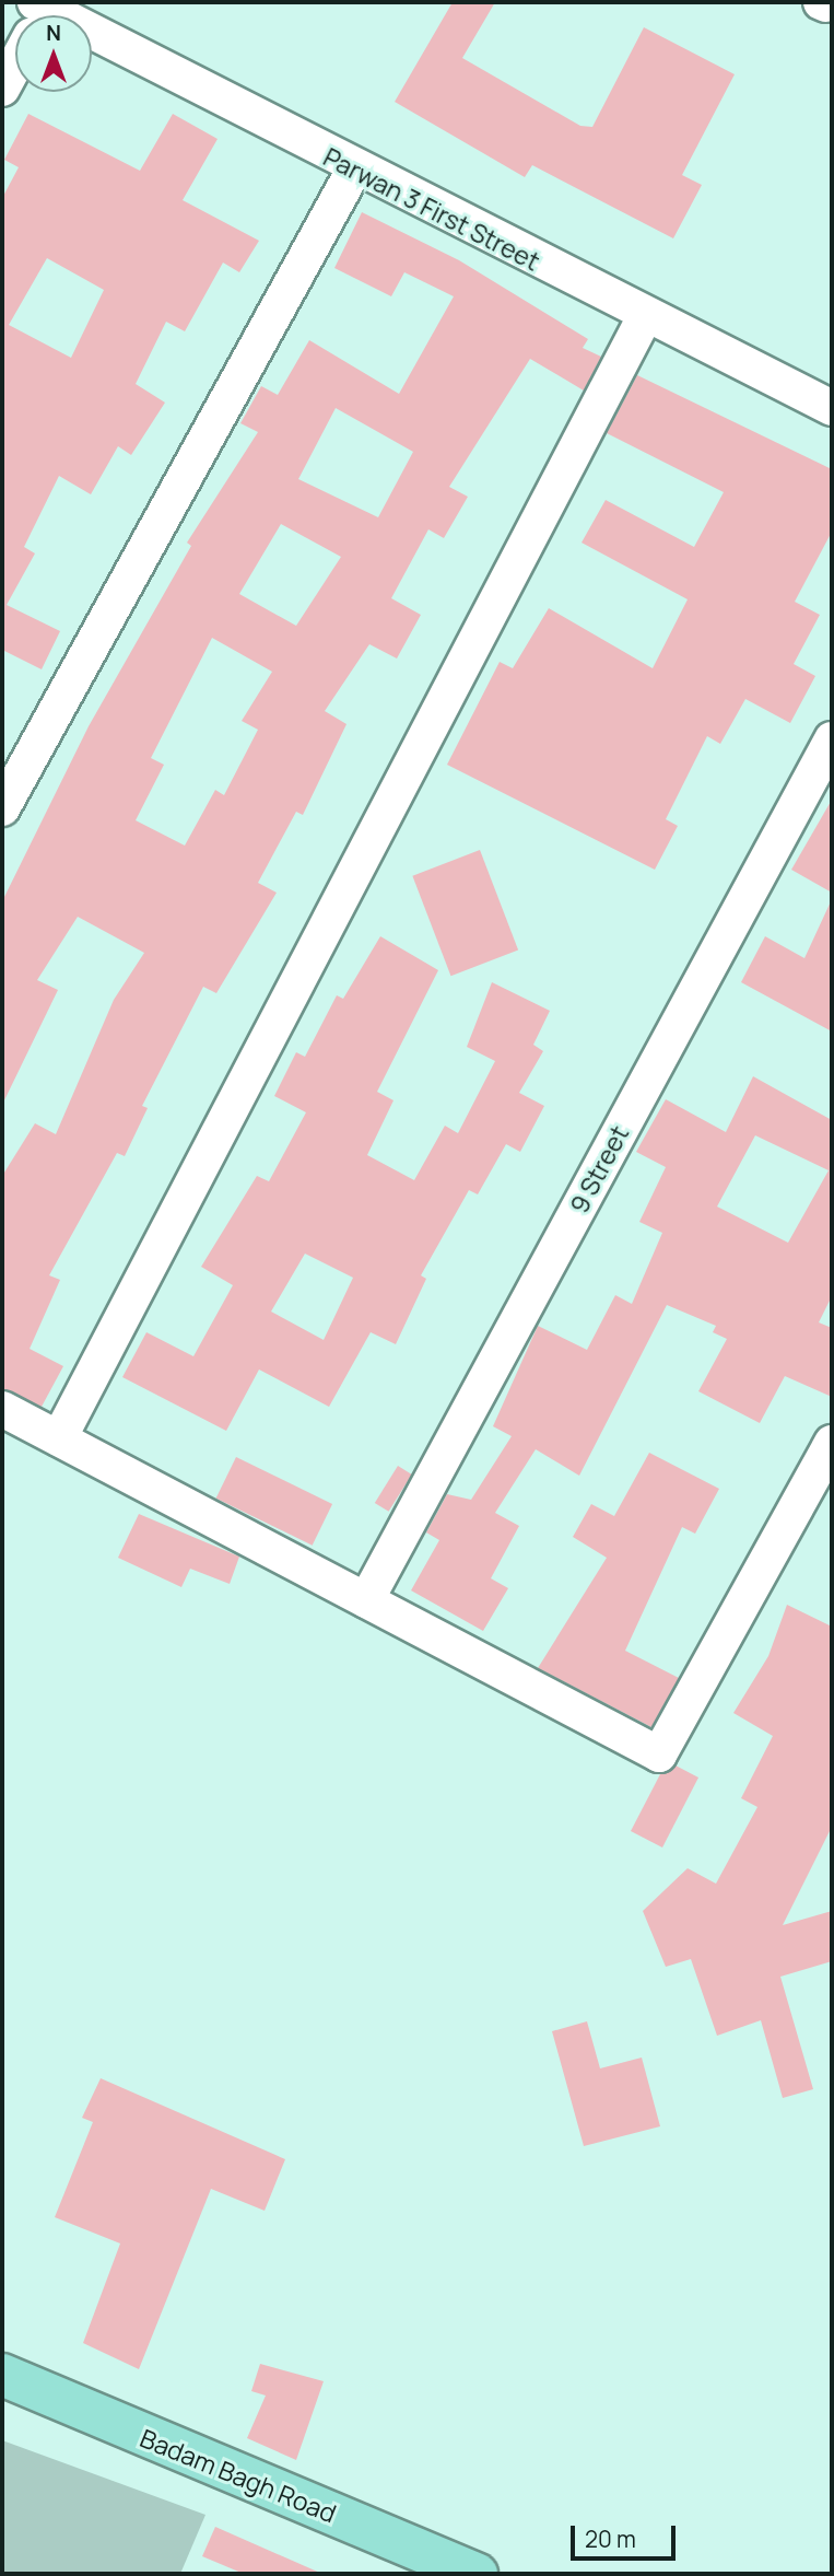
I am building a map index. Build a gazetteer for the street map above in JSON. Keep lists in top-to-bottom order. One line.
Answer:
{"streets":{"main road":["Badam Bagh Road"],"street":["Parwan 3 First Street","9 Street"]},"scale_bar":"20 m","north":"top"}
